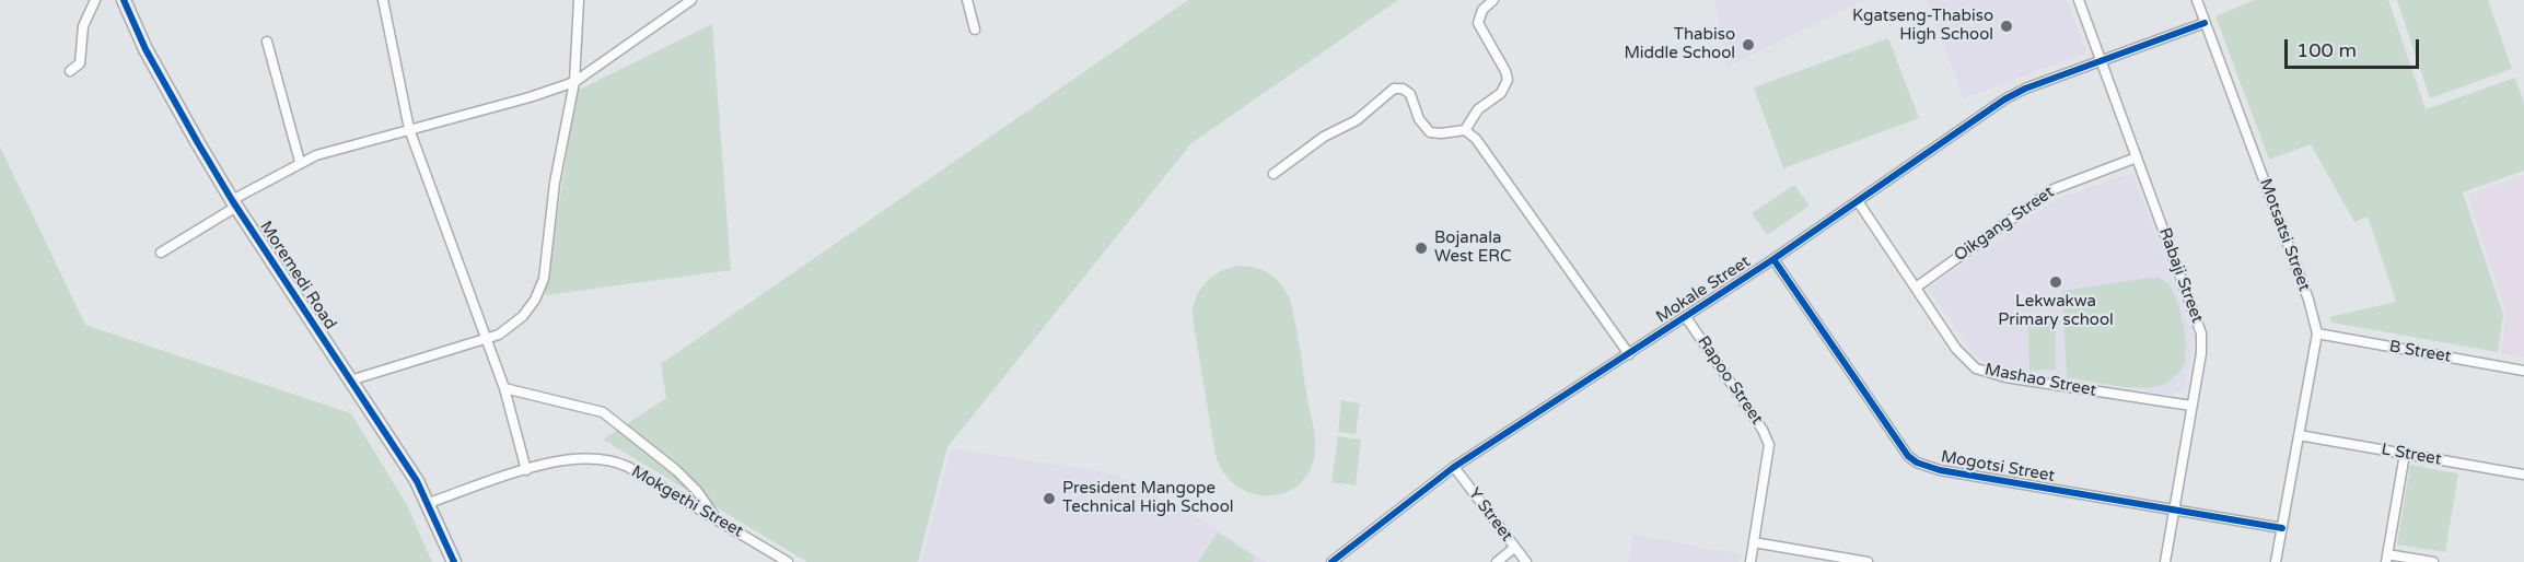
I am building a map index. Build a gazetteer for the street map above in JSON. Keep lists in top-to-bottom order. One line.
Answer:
{"streets":{"street":["Oikgang Street","Motsatsi Street","Moremedi Road","Rabaji Street","Mokale Street","B Street","Rapoo Street","Mashao Street","L Street","Mogotsi Street","Mokgethi Street","Y Street"]},"crossings":[["Oikgang Street","Rabaji Street"],["Oikgang Street","Mashao Street"],["Motsatsi Street","B Street"],["Motsatsi Street","L Street"],["Motsatsi Street","Mogotsi Street"],["Moremedi Road","Mokgethi Street"],["Rabaji Street","Mokale Street"],["Rabaji Street","Mashao Street"],["Rabaji Street","Mogotsi Street"],["Mokale Street","Rapoo Street"],["Mokale Street","Mashao Street"],["Mokale Street","Mogotsi Street"],["Mokale Street","Y Street"]],"places":["Kgatseng-Thabiso High School","Thabiso Middle School","Bojanala West ERC","Lekwakwa Primary school","President Mangope Technical High School"],"scale_bar":"100 m"}
